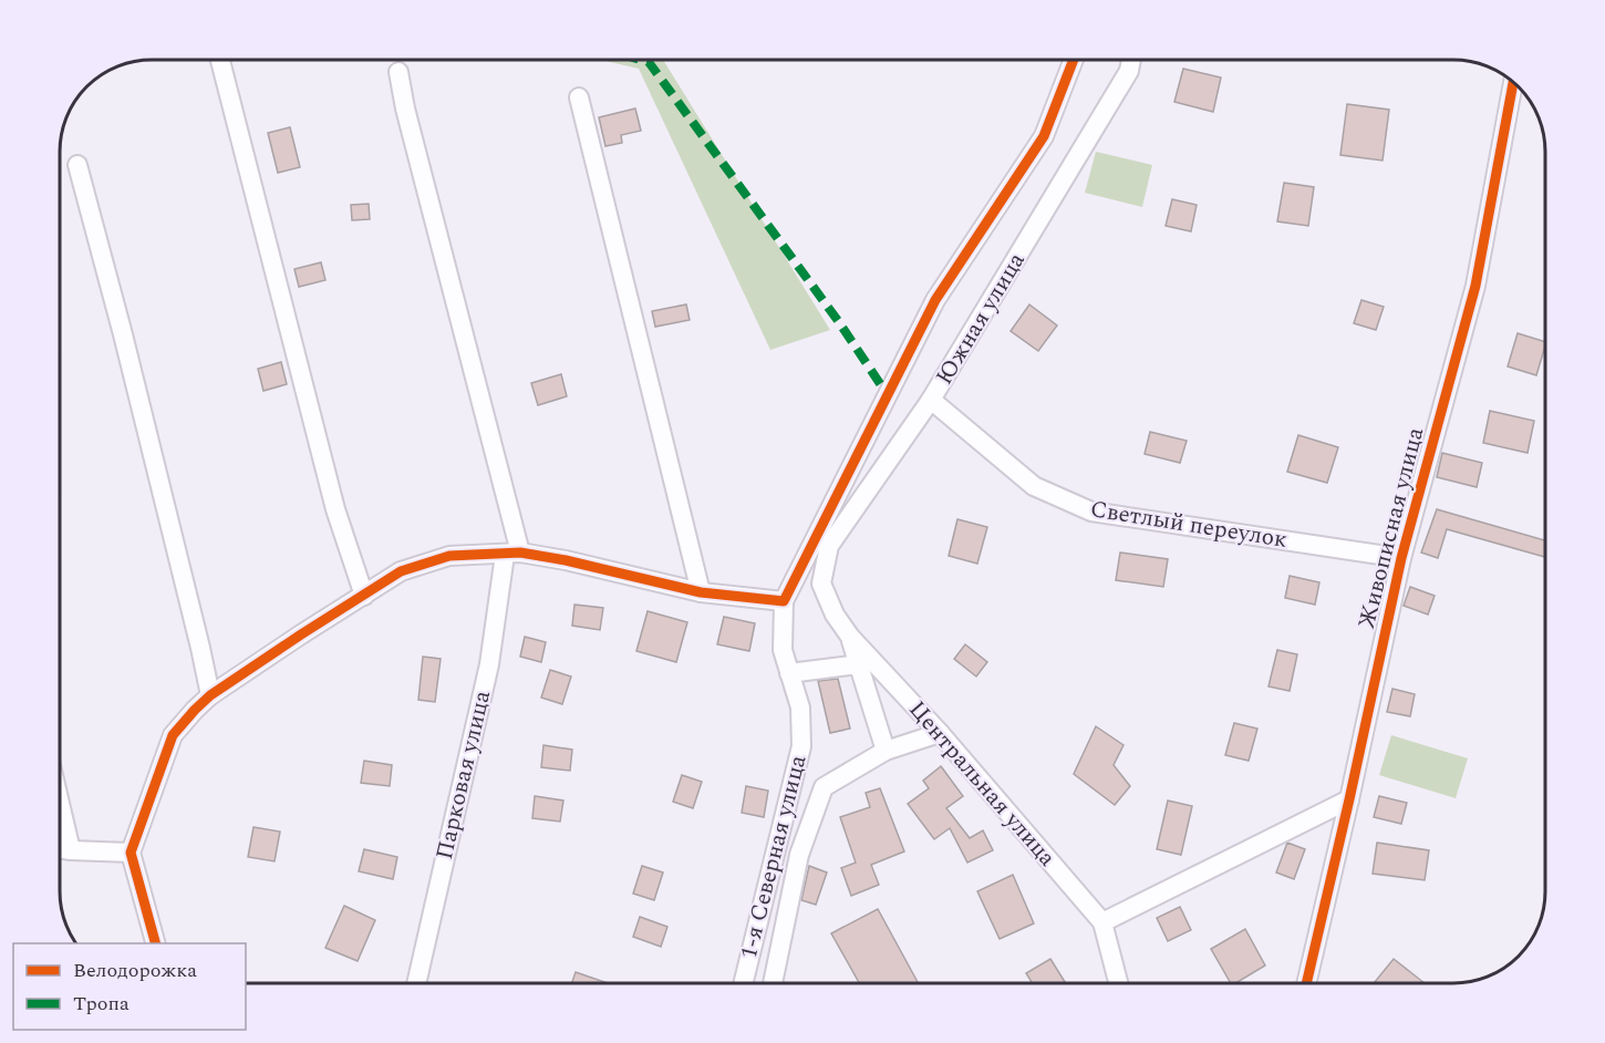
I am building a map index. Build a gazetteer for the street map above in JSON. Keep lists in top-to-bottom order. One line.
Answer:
{"streets":{"street":["Южная улица","Светлый переулок","Живописная улица","Парковая улица","Центральная улица","1-я Северная улица"]},"crossings":[["Южная улица","Светлый переулок"],["Южная улица","Центральная улица"],["Светлый переулок","Живописная улица"]],"legend":["Велодорожка","Тропа"]}
